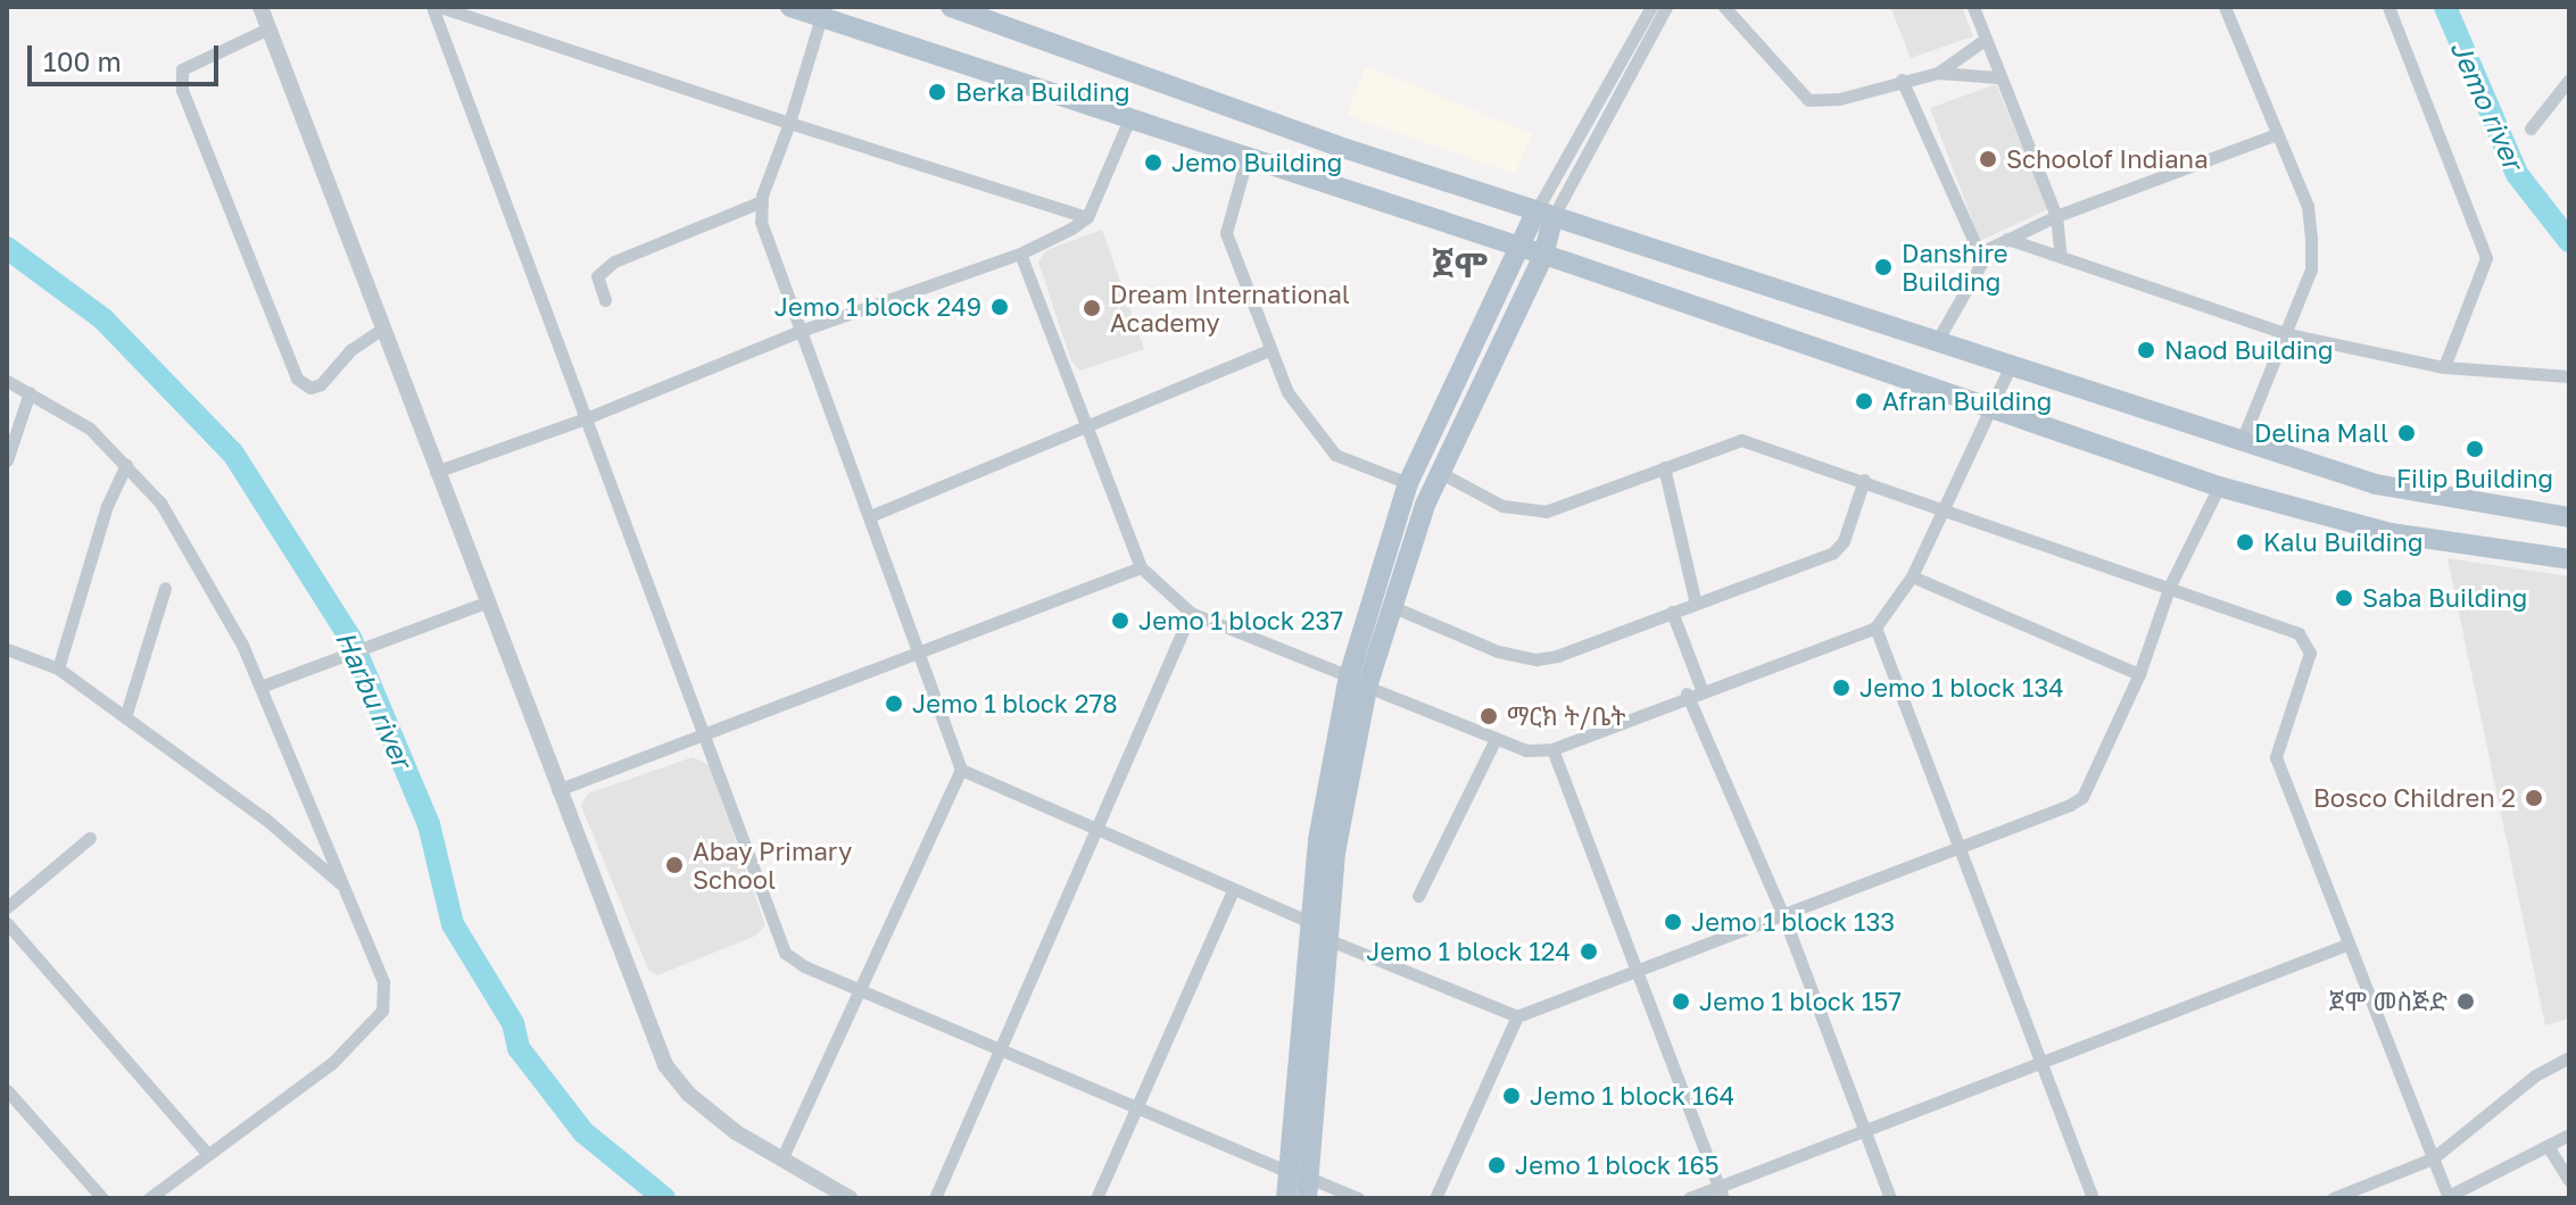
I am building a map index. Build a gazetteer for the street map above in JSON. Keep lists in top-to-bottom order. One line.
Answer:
{"districts":["ጀሞ"],"water":["Jemo river","Harbu river"],"places":["Berka Building","Schoolof Indiana","Jemo Building","Danshire Building","Jemo 1 block 249","Dream International Academy","Naod Building","Afran Building","Delina Mall","Filip Building","Kalu Building","Saba Building","Jemo 1 block 237","Jemo 1 block 134","Jemo 1 block 278","ማርክ ት/ቤት","Bosco Children 2","Abay Primary School","Jemo 1 block 133","Jemo 1 block 124","Jemo 1 block 157","ጀሞ መስጅድ","Jemo 1 block 164","Jemo 1 block 165"],"scale_bar":"100 m"}
